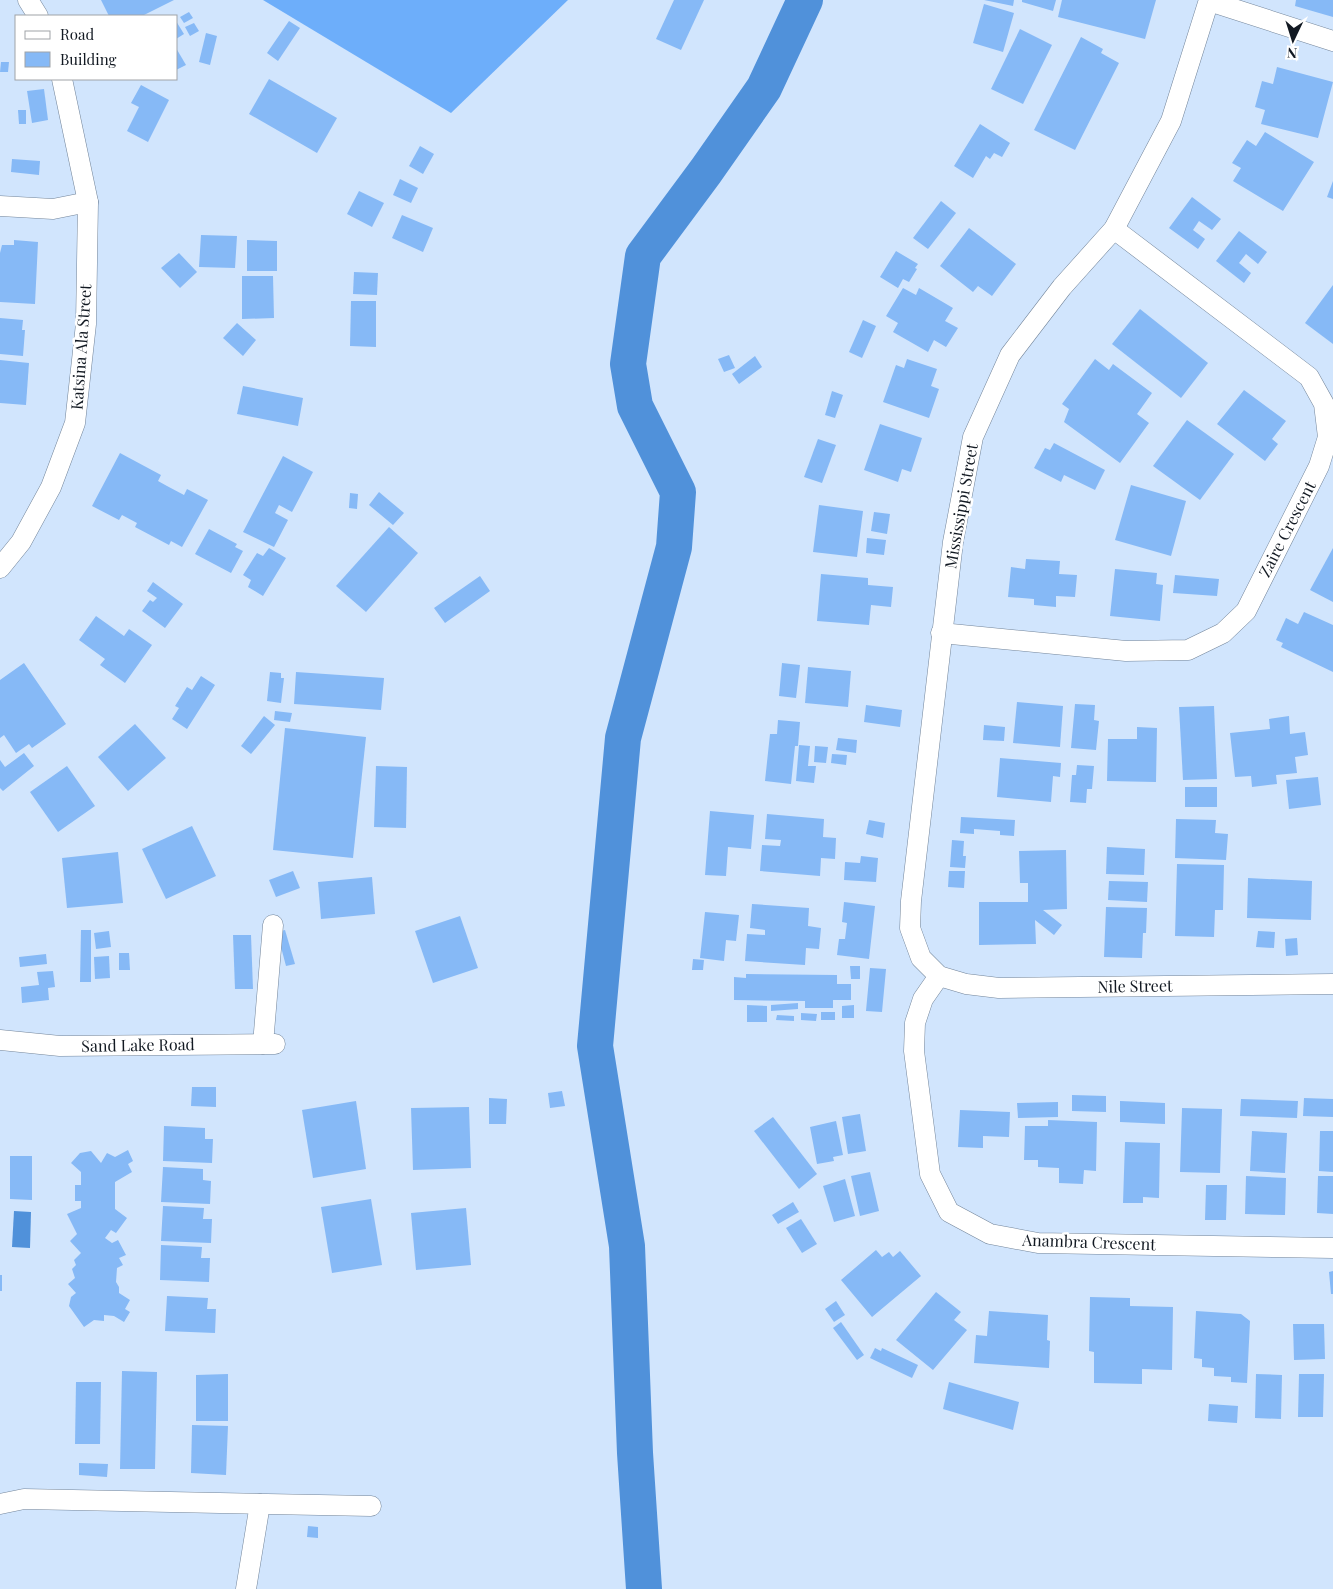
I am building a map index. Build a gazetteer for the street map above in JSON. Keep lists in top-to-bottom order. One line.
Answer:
{"streets":{"street":["Katsina Ala Street","Mississippi Street","Zaire Crescent","Nile Street","Sand Lake Road","Anambra Crescent"]},"crossings":[["Mississippi Street","Zaire Crescent"],["Mississippi Street","Nile Street"],["Mississippi Street","Anambra Crescent"],["Nile Street","Anambra Crescent"]],"legend":["Road","Building"],"north":"bottom"}
